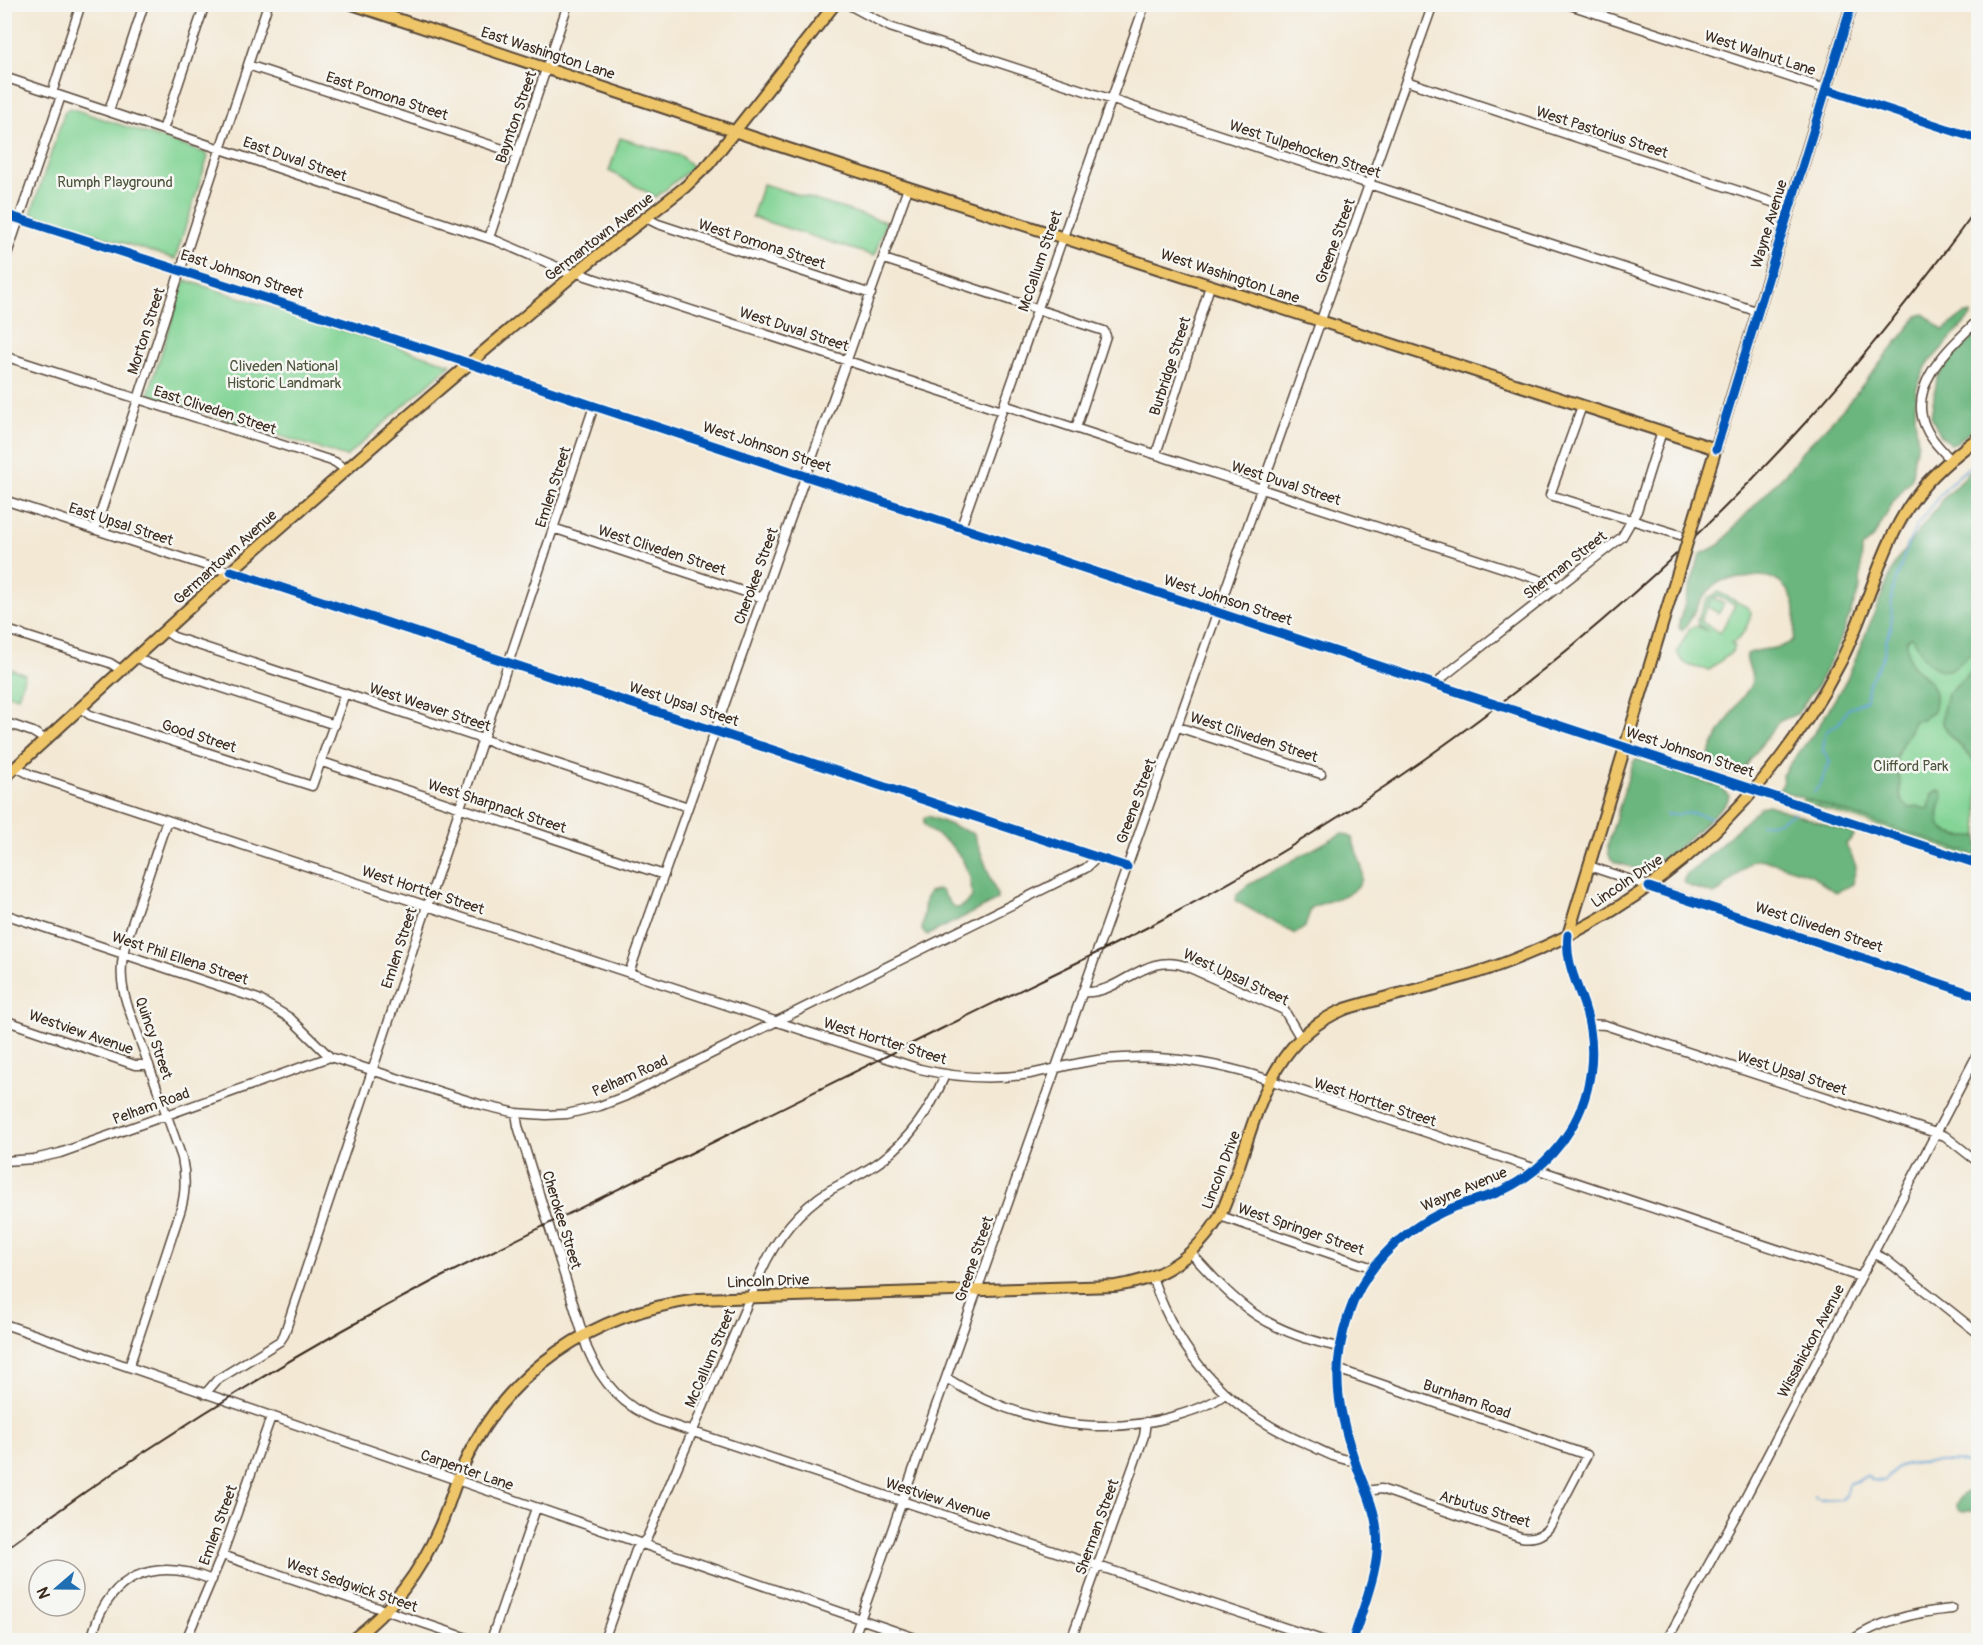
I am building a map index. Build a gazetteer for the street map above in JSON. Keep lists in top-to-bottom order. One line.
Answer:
{"streets":{"main road":["East Washington Lane","Wayne Avenue","Germantown Avenue","West Washington Lane","Lincoln Drive"],"street":["West Walnut Lane","East Pomona Street","Baynton Street","West Pastorius Street","West Tulpehocken Street","East Duval Street","Greene Street","West Pomona Street","McCallum Street","East Johnson Street","West Duval Street","Morton Street","Burbridge Street","East Cliveden Street","West Johnson Street","Emlen Street","East Upsal Street","West Cliveden Street","Sherman Street","Cherokee Street","West Upsal Street","West Weaver Street","Good Street","West Sharpnack Street","West Hortter Street","West Phil Ellena Street","Westview Avenue","Quincy Street","Pelham Road","West Springer Street","Wissahickon Avenue","Burnham Road","Carpenter Lane","Arbutus Street","West Sedgwick Street"]},"crossings":[["East Washington Lane","Baynton Street"],["East Washington Lane","Germantown Avenue"],["East Washington Lane","West Washington Lane"],["West Walnut Lane","Wayne Avenue"],["East Pomona Street","Baynton Street"],["East Pomona Street","Morton Street"],["Baynton Street","East Duval Street"],["West Pastorius Street","Wayne Avenue"],["West Pastorius Street","Greene Street"],["West Tulpehocken Street","Wayne Avenue"],["West Tulpehocken Street","Greene Street"],["West Tulpehocken Street","McCallum Street"],["East Duval Street","Germantown Avenue"],["East Duval Street","West Duval Street"],["East Duval Street","Morton Street"],["Wayne Avenue","West Washington Lane"],["Wayne Avenue","West Johnson Street"],["Wayne Avenue","West Cliveden Street"],["Wayne Avenue","West Upsal Street"],["Wayne Avenue","Lincoln Drive"],["Wayne Avenue","West Hortter Street"],["Wayne Avenue","West Springer Street"],["Wayne Avenue","Burnham Road"],["Wayne Avenue","Arbutus Street"],["Germantown Avenue","West Pomona Street"],["Germantown Avenue","East Johnson Street"],["Germantown Avenue","West Washington Lane"],["Germantown Avenue","West Duval Street"],["Germantown Avenue","East Cliveden Street"],["Germantown Avenue","West Johnson Street"],["Germantown Avenue","East Upsal Street"],["Germantown Avenue","West Upsal Street"],["Germantown Avenue","West Weaver Street"],["Germantown Avenue","Good Street"],["Germantown Avenue","West Hortter Street"],["Greene Street","West Washington Lane"],["Greene Street","West Duval Street"],["Greene Street","West Johnson Street"],["Greene Street","West Cliveden Street"],["Greene Street","West Upsal Street"],["Greene Street","Lincoln Drive"],["Greene Street","West Hortter Street"],["Greene Street","Westview Avenue"],["Greene Street","Carpenter Lane"],["West Pomona Street","Cherokee Street"],["McCallum Street","West Washington Lane"],["McCallum Street","West Duval Street"],["McCallum Street","West Johnson Street"],["McCallum Street","Lincoln Drive"],["McCallum Street","West Hortter Street"],["McCallum Street","Westview Avenue"],["McCallum Street","Carpenter Lane"],["East Johnson Street","Morton Street"],["East Johnson Street","West Johnson Street"],["West Washington Lane","Burbridge Street"],["West Washington Lane","Sherman Street"],["West Washington Lane","Cherokee Street"],["West Duval Street","Burbridge Street"],["West Duval Street","Sherman Street"],["West Duval Street","Cherokee Street"],["Morton Street","East Cliveden Street"],["Morton Street","East Upsal Street"],["West Johnson Street","Emlen Street"],["West Johnson Street","Sherman Street"],["West Johnson Street","Cherokee Street"],["West Johnson Street","Lincoln Drive"],["Emlen Street","West Cliveden Street"],["Emlen Street","West Upsal Street"],["Emlen Street","West Weaver Street"],["Emlen Street","West Sharpnack Street"],["Emlen Street","West Hortter Street"],["Emlen Street","Pelham Road"],["Emlen Street","Carpenter Lane"],["Emlen Street","West Sedgwick Street"],["East Upsal Street","West Upsal Street"],["West Cliveden Street","Cherokee Street"],["West Cliveden Street","Lincoln Drive"],["Sherman Street","Westview Avenue"],["Cherokee Street","West Upsal Street"],["Cherokee Street","West Weaver Street"],["Cherokee Street","West Sharpnack Street"],["Cherokee Street","Lincoln Drive"],["Cherokee Street","West Hortter Street"],["Cherokee Street","Westview Avenue"],["Cherokee Street","Pelham Road"],["West Upsal Street","Lincoln Drive"],["West Upsal Street","Pelham Road"],["West Upsal Street","Wissahickon Avenue"],["Good Street","West Sharpnack Street"],["Lincoln Drive","West Hortter Street"],["Lincoln Drive","Westview Avenue"],["Lincoln Drive","West Springer Street"],["Lincoln Drive","Carpenter Lane"],["Lincoln Drive","West Sedgwick Street"],["West Hortter Street","Quincy Street"],["West Hortter Street","Pelham Road"],["West Hortter Street","Wissahickon Avenue"],["West Phil Ellena Street","Quincy Street"],["West Phil Ellena Street","Pelham Road"],["Westview Avenue","Quincy Street"],["Quincy Street","Pelham Road"],["Quincy Street","Carpenter Lane"],["Burnham Road","Arbutus Street"]],"parks":["Rumph Playground","Cliveden National Historic Landmark","Clifford Park"],"north":"left"}
